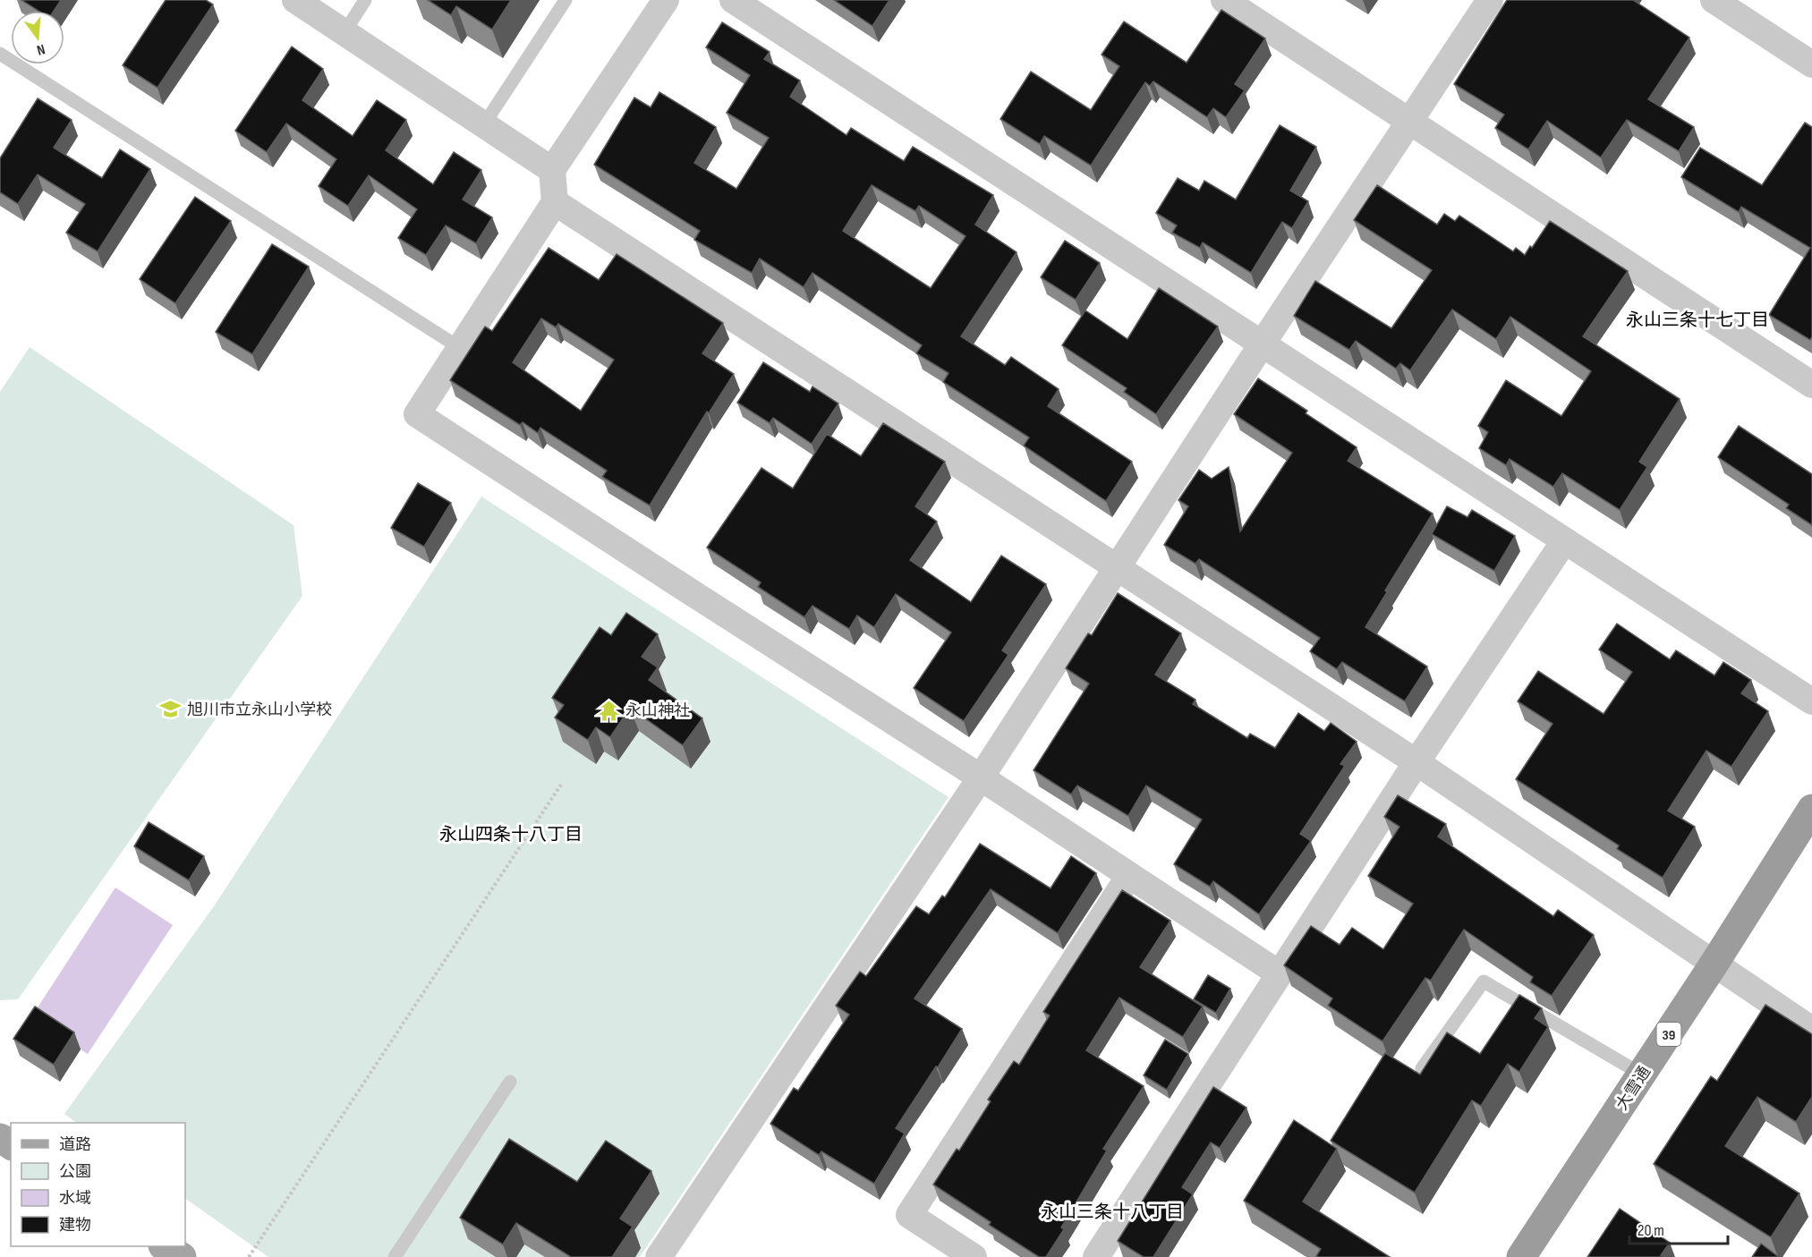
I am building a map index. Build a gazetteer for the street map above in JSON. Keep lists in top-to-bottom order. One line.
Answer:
{"streets":{"highway":["39","大雪通"]},"districts":["永山三条十七丁目","永山四条十八丁目","永山三条十八丁目"],"places":{"school or university":["旭川市立永山小学校"],"temple":["永山神社"]},"legend":["道路","公園","水域","建物"],"scale_bar":"20 m","north":"bottom"}
